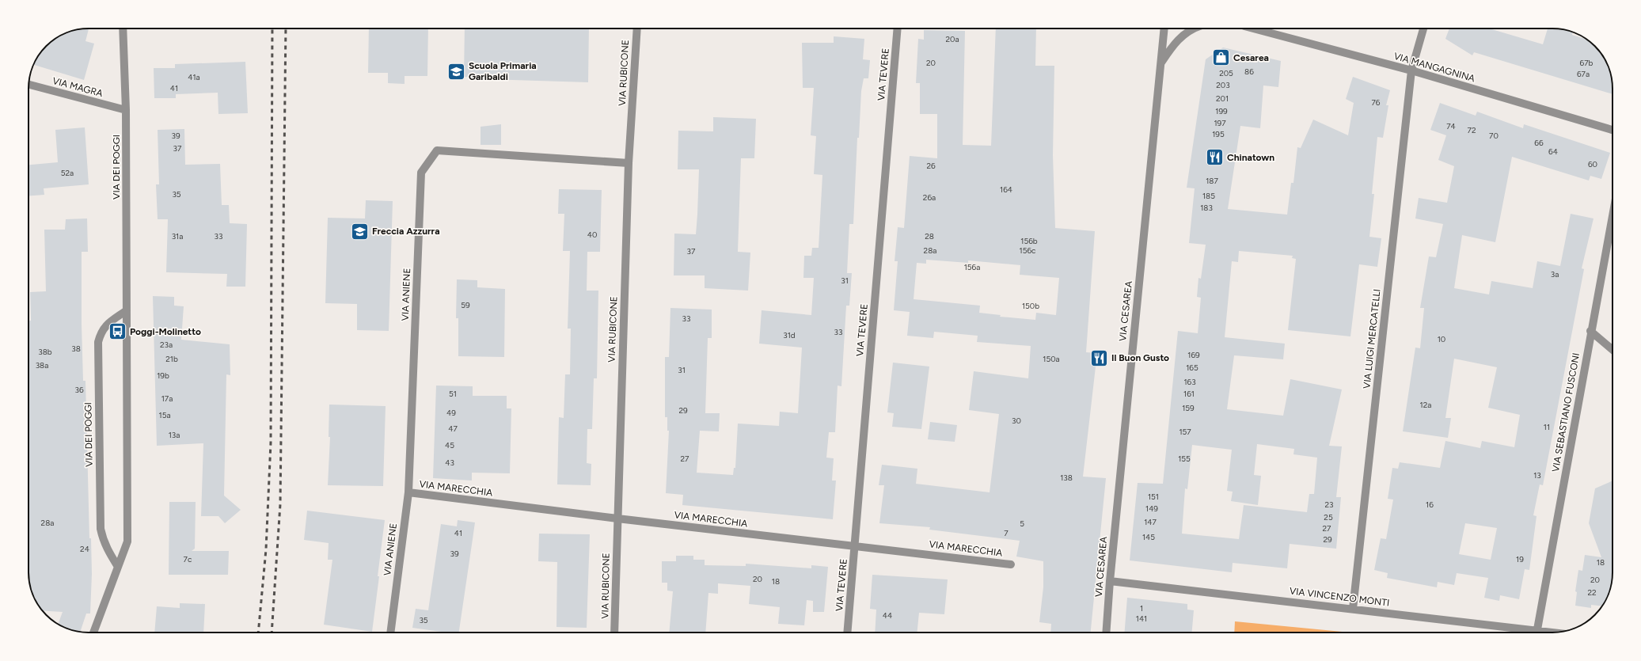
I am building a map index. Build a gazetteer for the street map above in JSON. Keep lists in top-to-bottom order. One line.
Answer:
{"streets":{"street":["VIA MANGAGNINA","VIA RUBICONE","VIA TEVERE","VIA MAGRA","VIA DEI POGGI","VIA ANIENE","VIA CESAREA","VIA LUIGI MERCATELLI","VIA SEBASTIANO FUSCONI","VIA MARECCHIA","VIA VINCENZO MONTI"]},"crossings":[["VIA MANGAGNINA","VIA LUIGI MERCATELLI"],["VIA RUBICONE","VIA ANIENE"],["VIA RUBICONE","VIA MARECCHIA"],["VIA TEVERE","VIA MARECCHIA"],["VIA MAGRA","VIA DEI POGGI"],["VIA ANIENE","VIA MARECCHIA"],["VIA CESAREA","VIA VINCENZO MONTI"],["VIA LUIGI MERCATELLI","VIA VINCENZO MONTI"]],"places":{"shop":["Cesarea"],"school or university":["Scuola Primaria Garibaldi","Freccia Azzurra"],"restaurant":["Chinatown","Il Buon Gusto"],"bus stop":["Poggi-Molinetto"]},"house_numbers":["20a","20","67b","86","205","67a","41a","203","41","201","76","199","197","74","72","195","39","70","66","37","64","60","26","52a","187","164","35","185","26a","183","40","31a","33","28","156b","28a","156c","37","156a","3a","31","59","150b","33","33","31d","10","23a","38","38b","169","21b","150a","38a","165","31","19b","163","36","51","161","17a","12a","159","29","49","15a","30","11","47","157","13a","45","27","155","43","13","138","151","23","16","149","25","147","28a","5","27","41","7","145","29","24","39","7c","19","18","20","20","18","22","1","44","141","35"]}
